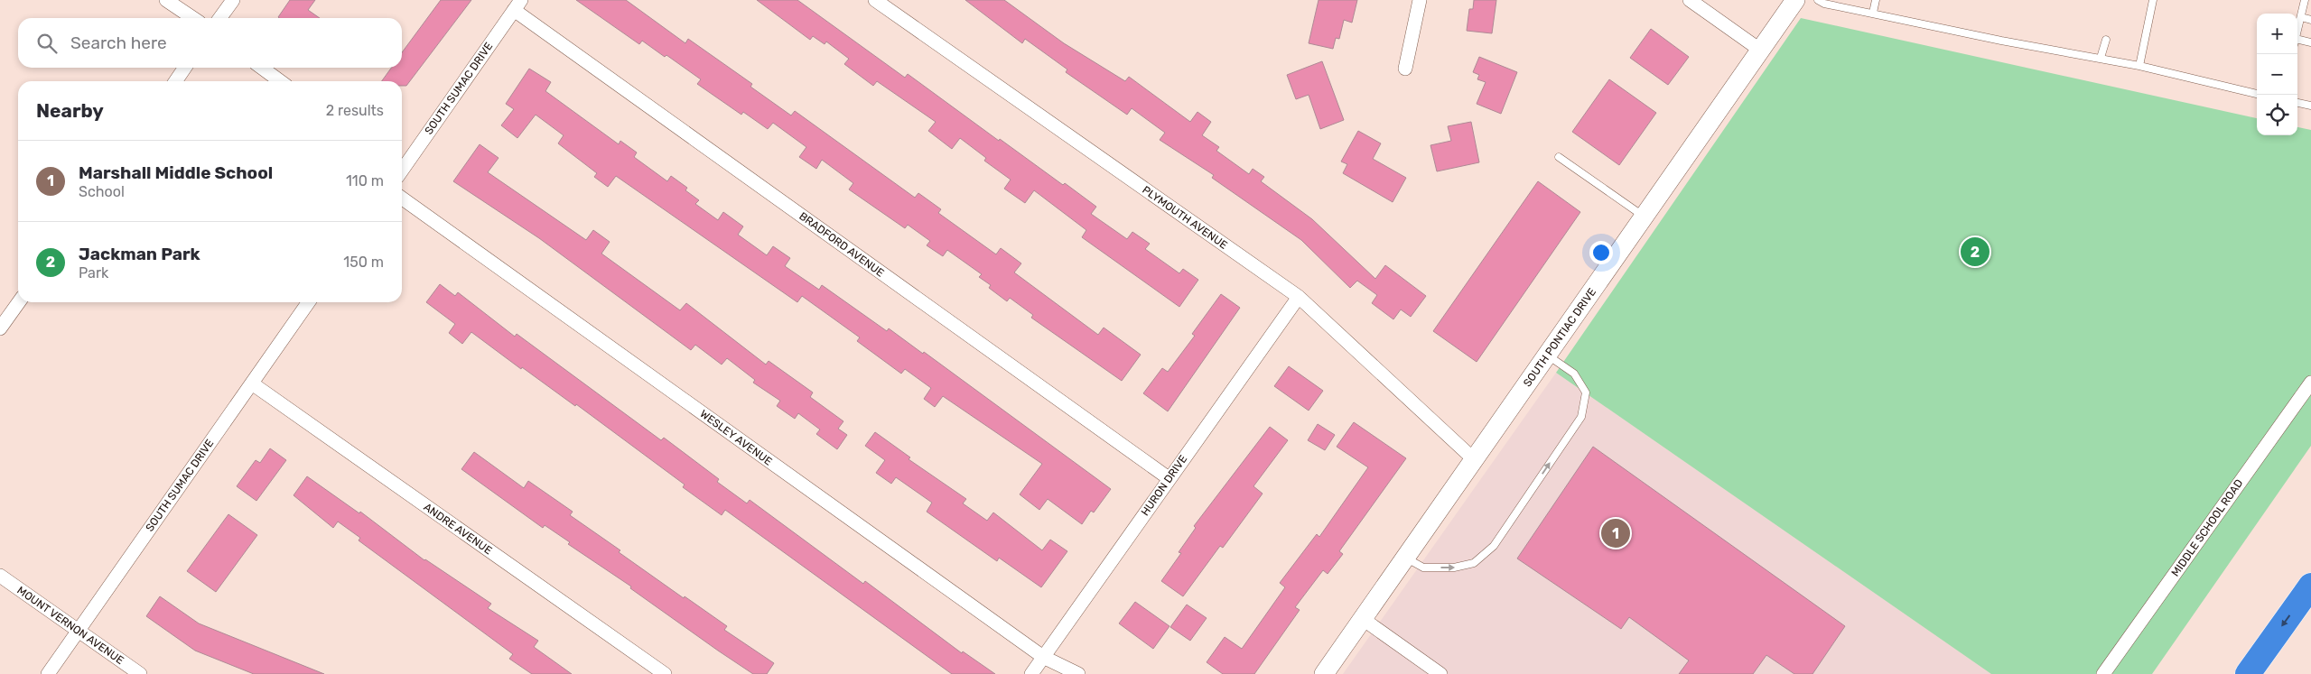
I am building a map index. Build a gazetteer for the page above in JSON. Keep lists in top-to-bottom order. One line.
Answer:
{"streets":{"street":["SOUTH SUMAC DRIVE","PLYMOUTH AVENUE","BRADFORD AVENUE","SOUTH PONTIAC DRIVE","WESLEY AVENUE","HURON DRIVE","MIDDLE SCHOOL ROAD","ANDRE AVENUE","MOUNT VERNON AVENUE"]},"crossings":[["SOUTH SUMAC DRIVE","BRADFORD AVENUE"],["SOUTH SUMAC DRIVE","ANDRE AVENUE"],["SOUTH SUMAC DRIVE","MOUNT VERNON AVENUE"],["PLYMOUTH AVENUE","SOUTH PONTIAC DRIVE"],["PLYMOUTH AVENUE","HURON DRIVE"],["BRADFORD AVENUE","HURON DRIVE"],["WESLEY AVENUE","HURON DRIVE"]],"page":{"map_buttons":["+","−"],"search":"Search here","heading":["Nearby","2 results"],"list":[{"mark":"1","name":"Marshall Middle School","note":"School","value":"110 m"},{"mark":"2","name":"Jackman Park","note":"Park","value":"150 m"}],"pins":["2","1"]}}
